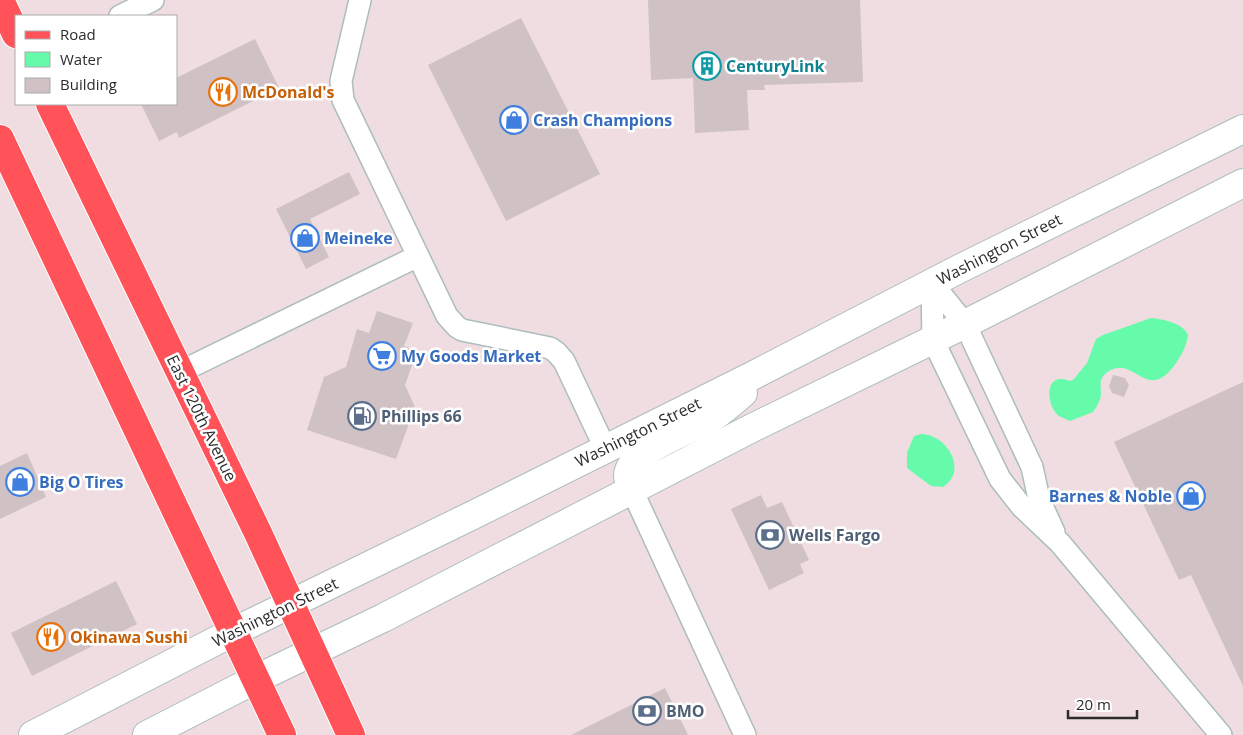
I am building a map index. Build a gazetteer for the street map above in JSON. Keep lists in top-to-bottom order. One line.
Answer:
{"streets":{"main road":["Washington Street","East 120th Avenue"]},"crossings":[["Washington Street","East 120th Avenue"]],"places":{"building":["CenturyLink"],"restaurant":["McDonald's","Okinawa Sushi"],"shop":["Crash Champions","Meineke","Big O Tires","Barnes & Noble"],"supermarket":["My Goods Market"],"fuel station":["Phillips 66"],"bank":["Wells Fargo","BMO"]},"legend":["Road","Water","Building"],"scale_bar":"20 m"}
